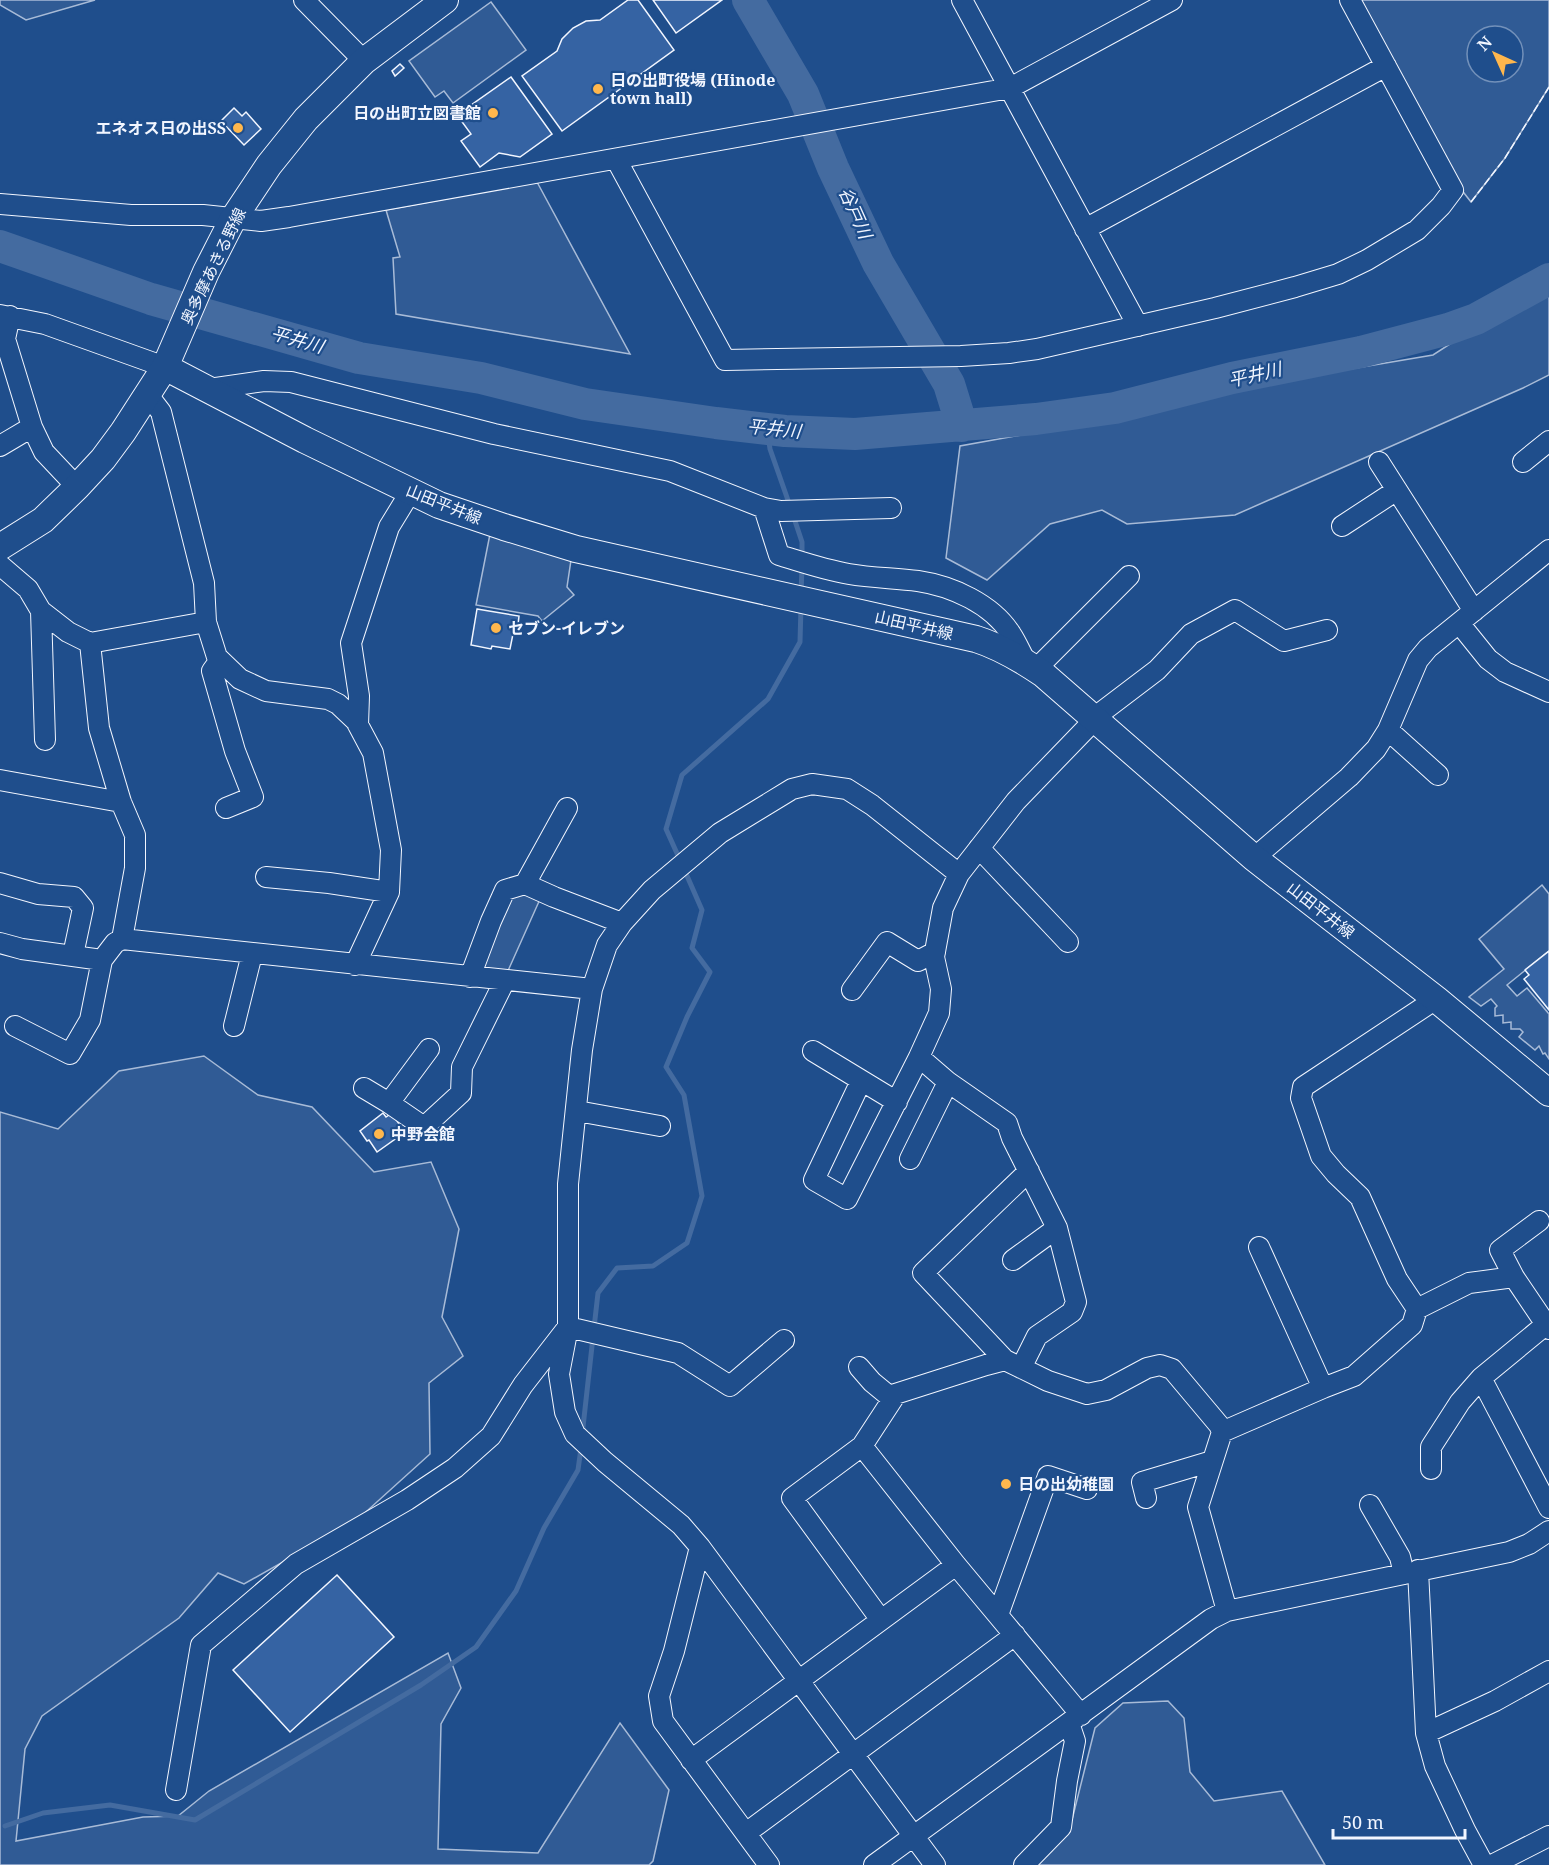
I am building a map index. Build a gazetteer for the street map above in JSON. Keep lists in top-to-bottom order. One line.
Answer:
{"streets":{"main road":["奥多摩あきる野線","山田平井線"]},"crossings":[["奥多摩あきる野線","山田平井線"]],"water":["谷戸川","平井川"],"places":["日の出町役場 (Hinode town hall)","日の出町立図書館","エネオス日の出SS","セブン-イレブン","中野会館","日の出幼稚園"],"scale_bar":"50 m","north":"top left"}
